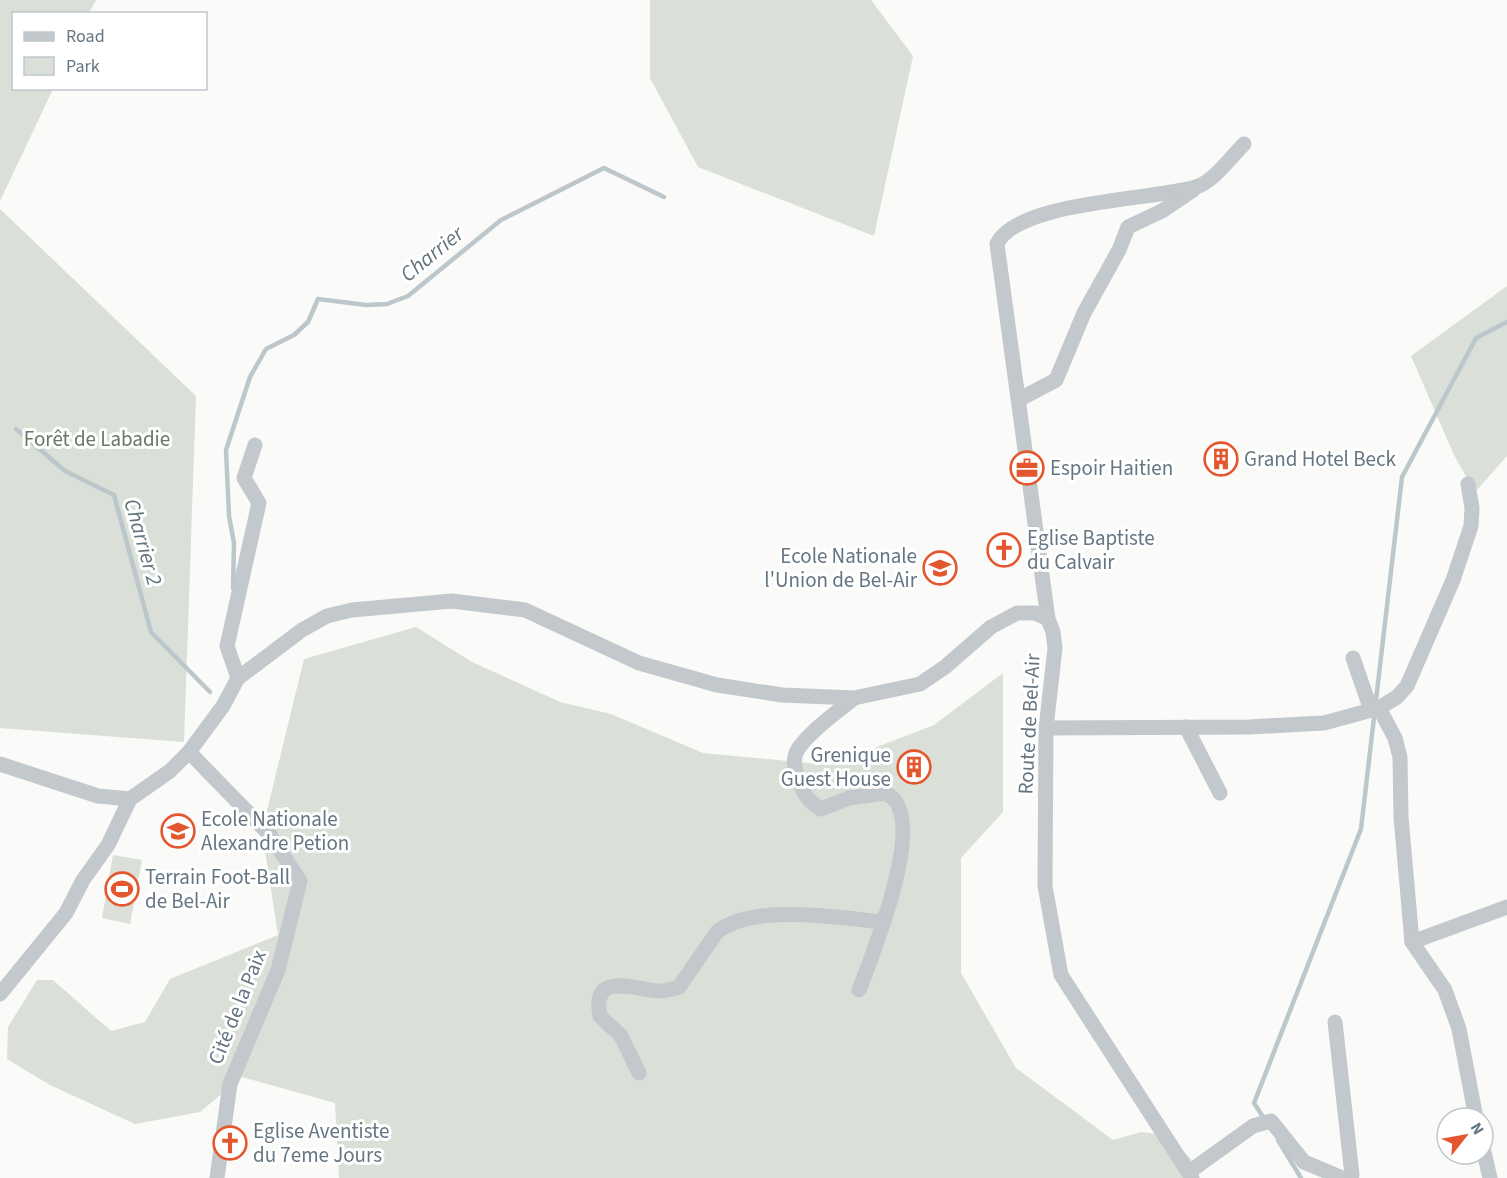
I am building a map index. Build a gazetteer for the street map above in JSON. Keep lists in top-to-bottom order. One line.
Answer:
{"streets":{"street":["Route de Bel-Air","Cité de la Paix"]},"water":["Charrier","Charrier 2"],"parks":["Forêt de Labadie"],"places":{"building":["Grand Hotel Beck","Grenique Guest House"],"office":["Espoir Haitien"],"church":["Eglise Baptiste du Calvair","Eglise Aventiste du 7eme Jours"],"school or university":["Ecole Nationale l'Union de Bel-Air","Ecole Nationale Alexandre Petion"],"sports":["Terrain Foot-Ball de Bel-Air"]},"legend":["Road","Park"],"north":"top right"}
